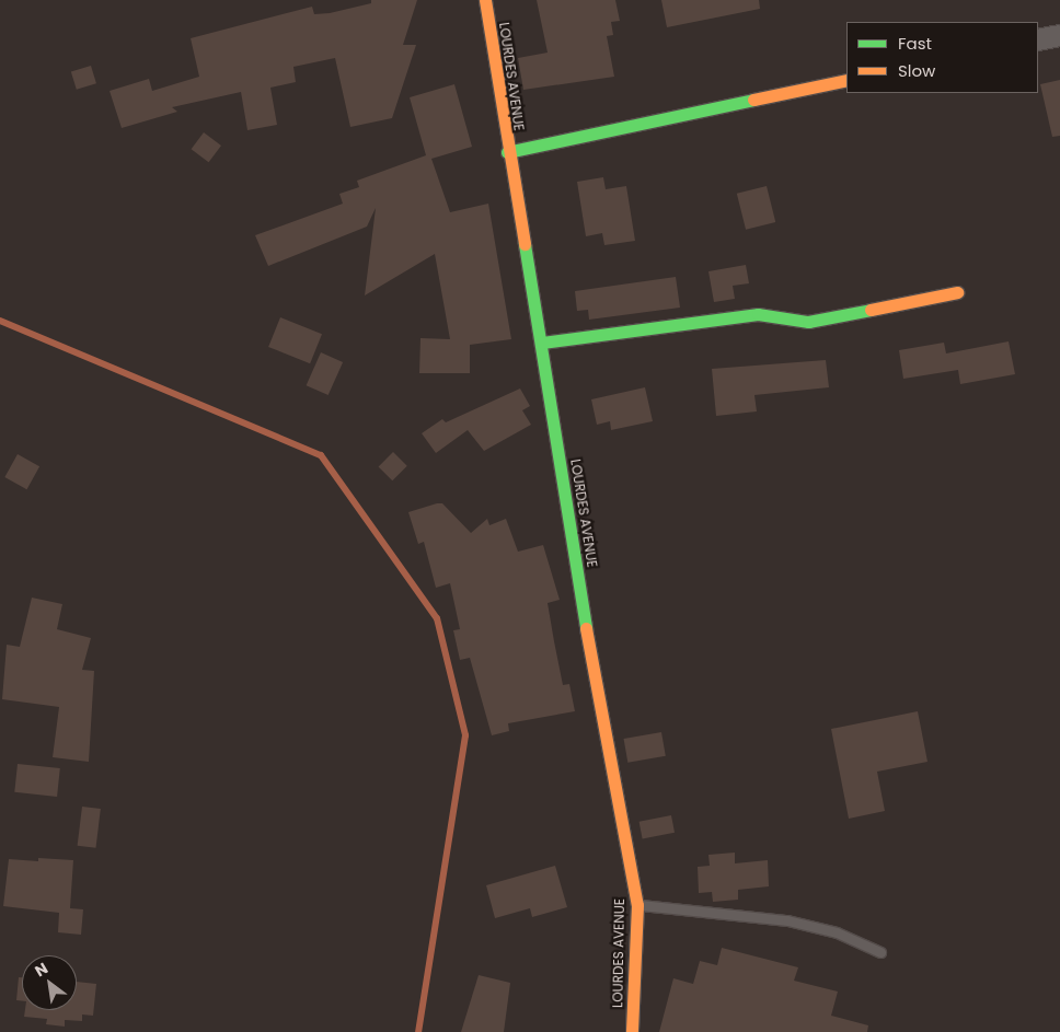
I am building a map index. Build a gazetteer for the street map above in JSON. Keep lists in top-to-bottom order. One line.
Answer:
{"streets":{"main road":["LOURDES AVENUE"]},"legend":["Fast","Slow"],"north":"top left"}
